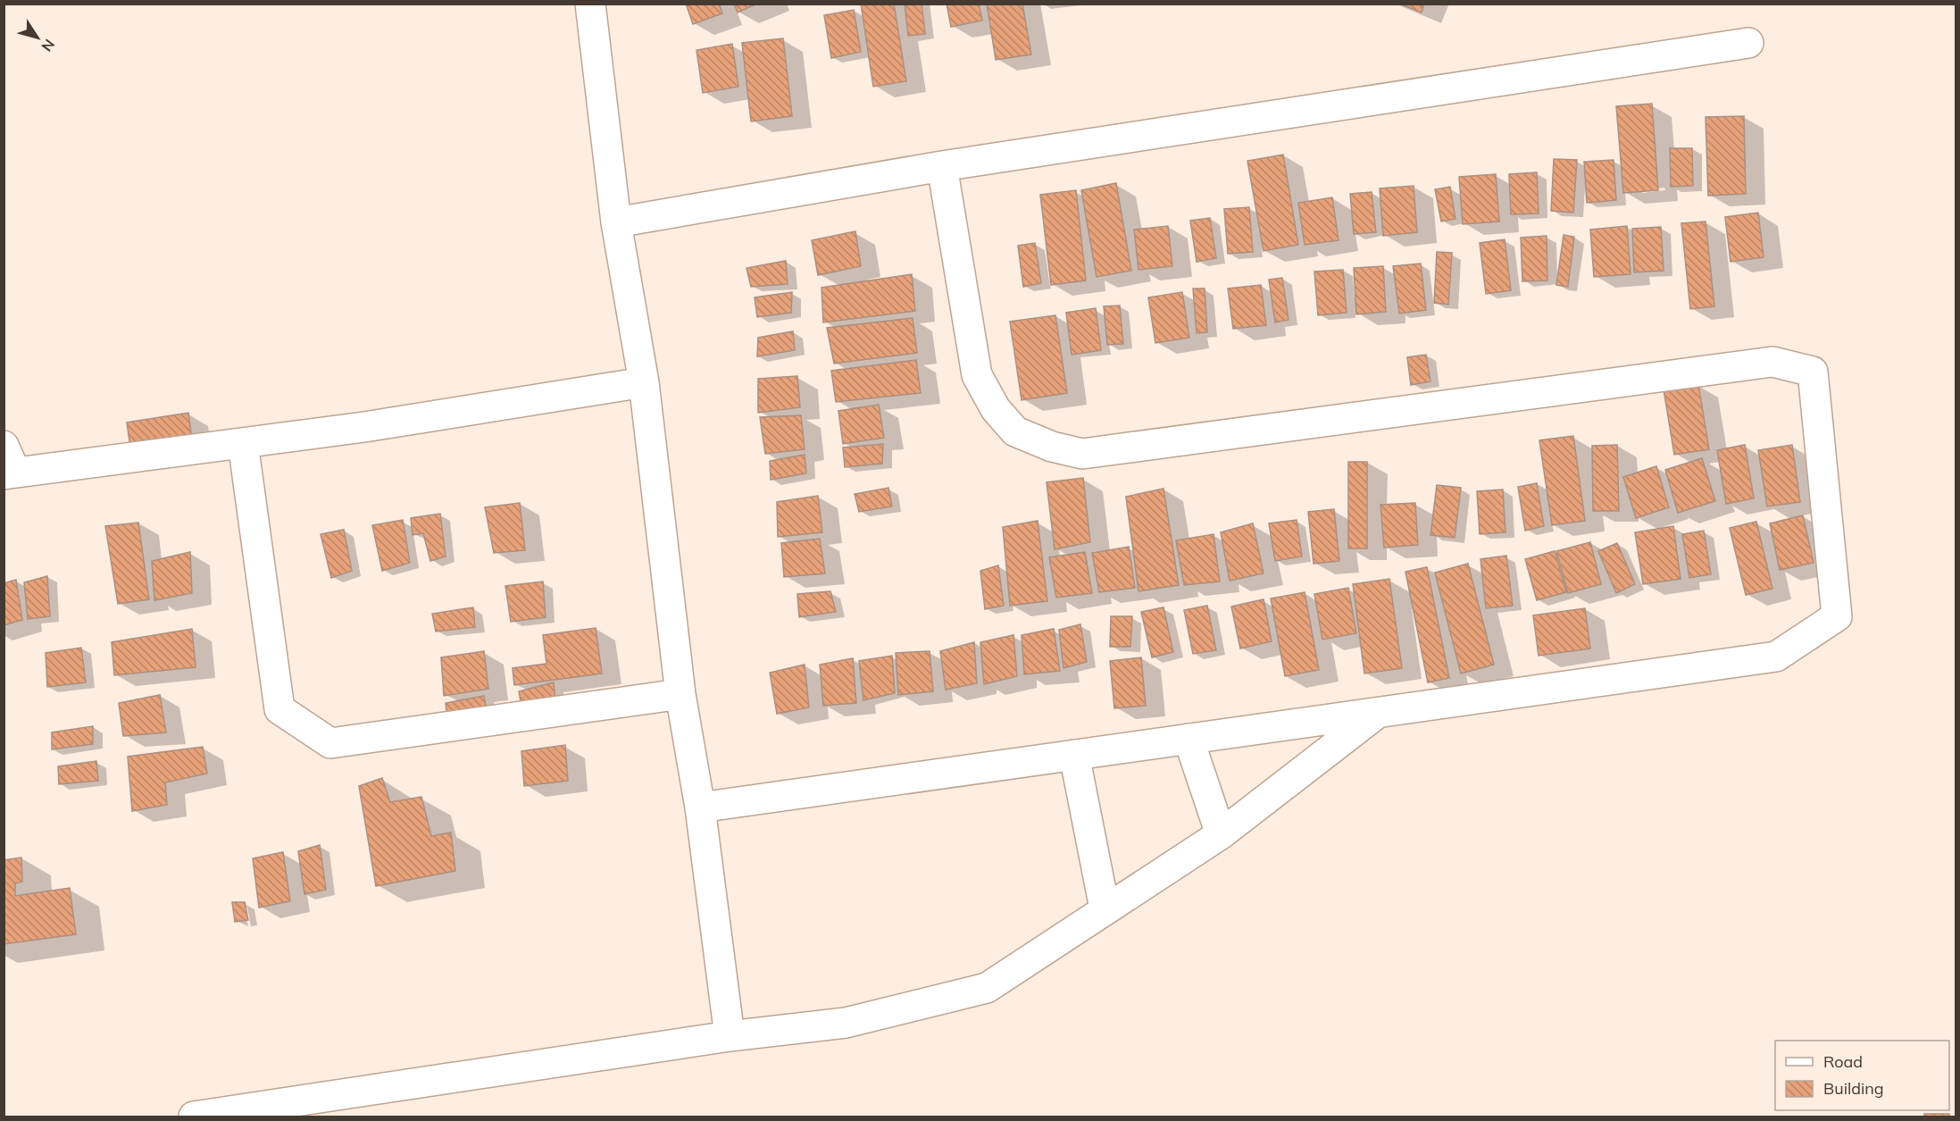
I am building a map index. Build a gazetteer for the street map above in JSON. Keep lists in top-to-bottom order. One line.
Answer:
{"legend":["Road","Building"],"north":"bottom right"}
